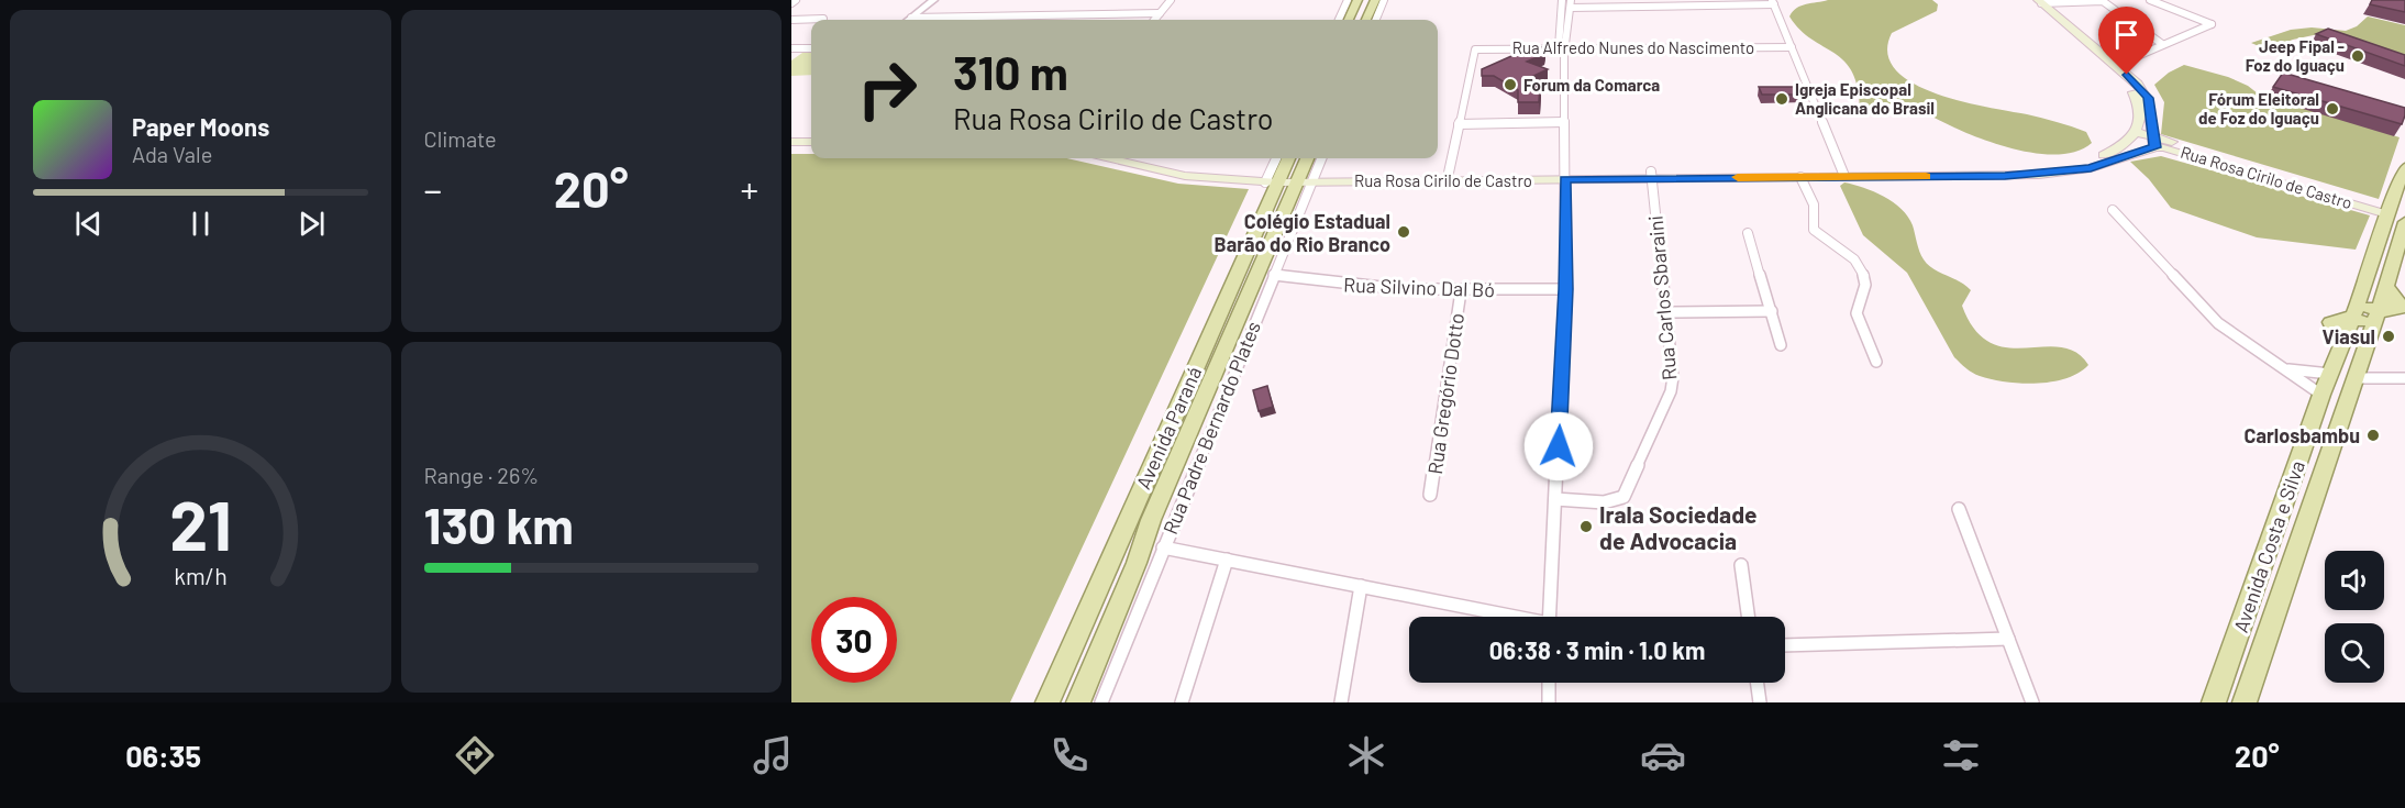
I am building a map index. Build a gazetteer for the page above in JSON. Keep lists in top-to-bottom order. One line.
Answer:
{"streets":{"main road":["Rua Rosa Cirilo de Castro","Avenida Paraná","Avenida Costa e Silva"],"street":["Rua Alfredo Nunes do Nascimento","Rua Silvino Dal Bó","Rua Carlos Sbaraini","Rua Gregório Dotto","Rua Padre Bernardo Plates"]},"crossings":[["Rua Rosa Cirilo de Castro","Rua Carlos Sbaraini"],["Rua Rosa Cirilo de Castro","Avenida Paraná"],["Rua Rosa Cirilo de Castro","Rua Padre Bernardo Plates"],["Rua Rosa Cirilo de Castro","Avenida Costa e Silva"],["Rua Silvino Dal Bó","Rua Gregório Dotto"],["Rua Silvino Dal Bó","Rua Padre Bernardo Plates"],["Avenida Paraná","Rua Padre Bernardo Plates"]],"places":["Jeep Fipal - Foz do Iguaçu","Forum da Comarca","Igreja Episcopal Anglicana do Brasil","Fórum Eleitoral de Foz do Iguaçu","Colégio Estadual Barão do Rio Branco","Viasul","Carlosbambu","Irala Sociedade de Advocacia"],"page":{"tile":["Climate",["Range · 26%","130 km"]],"turn":["310 m","Rua Rosa Cirilo de Castro"],"song":["Paper Moons","Ada Vale"],"heat":["−","20°","+"],"limit":"30","trip":"06:38 · 3 min · 1.0 km","tabs":["06:35","20°"],"gauge":["21","km/h"]}}
